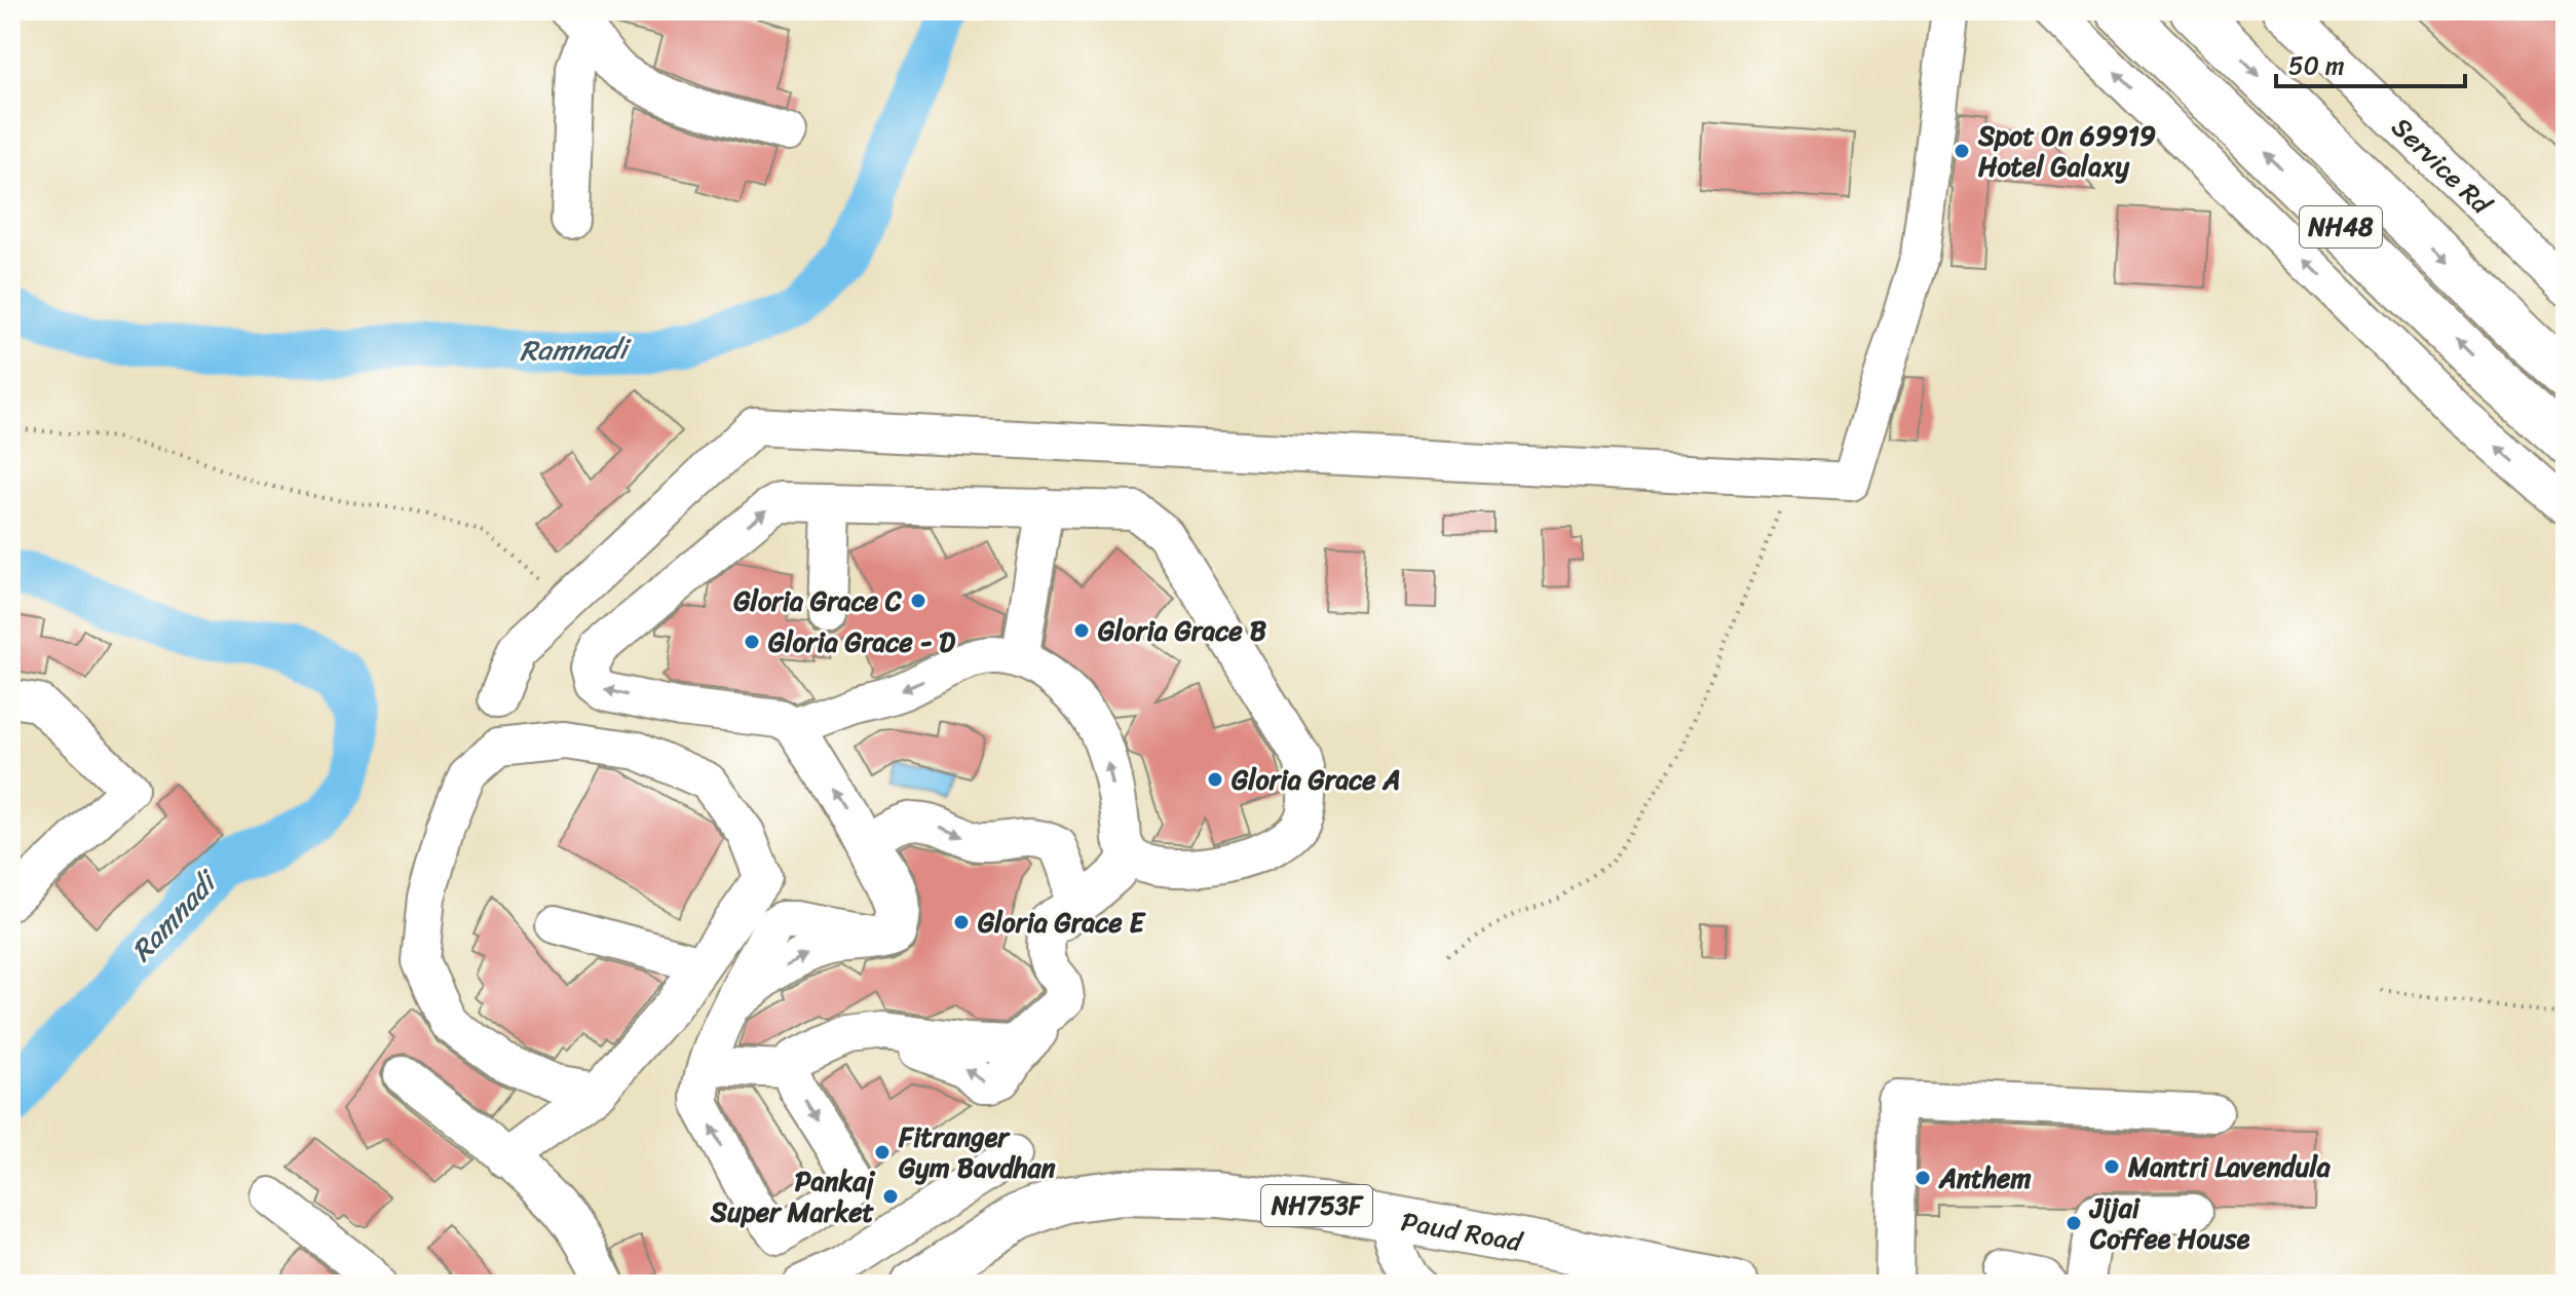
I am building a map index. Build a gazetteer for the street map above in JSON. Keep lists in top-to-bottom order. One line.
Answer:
{"streets":{"main road":["NH48","NH753F","Paud Road"],"street":["Service Rd"]},"water":["Ramnadi"],"places":["Spot On 69919 Hotel Galaxy","Gloria Grace C","Gloria Grace B","Gloria Grace - D","Gloria Grace A","Gloria Grace E","Fitranger Gym Bavdhan","Mantri Lavendula","Anthem","Pankaj Super Market","Jijai Coffee House"],"scale_bar":"50 m"}
